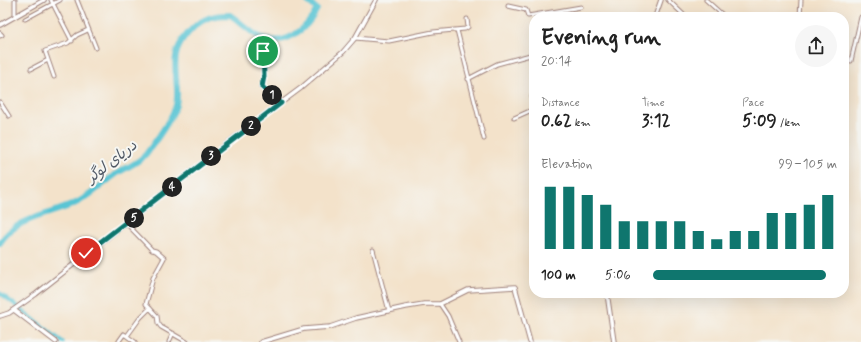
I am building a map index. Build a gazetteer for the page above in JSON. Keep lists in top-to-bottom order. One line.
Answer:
{"water":["دریای لوگر"],"page":{"heading":["Evening run","20:14"],"stats":[["Distance","0.62 km"],["Time","3:12"],["Pace","5:09 /km"]],"pins":["1","2","3","4","5"],"chart":["Elevation","99–105 m"],"list":[{"name":"100 m","note":"5:06"}]}}
